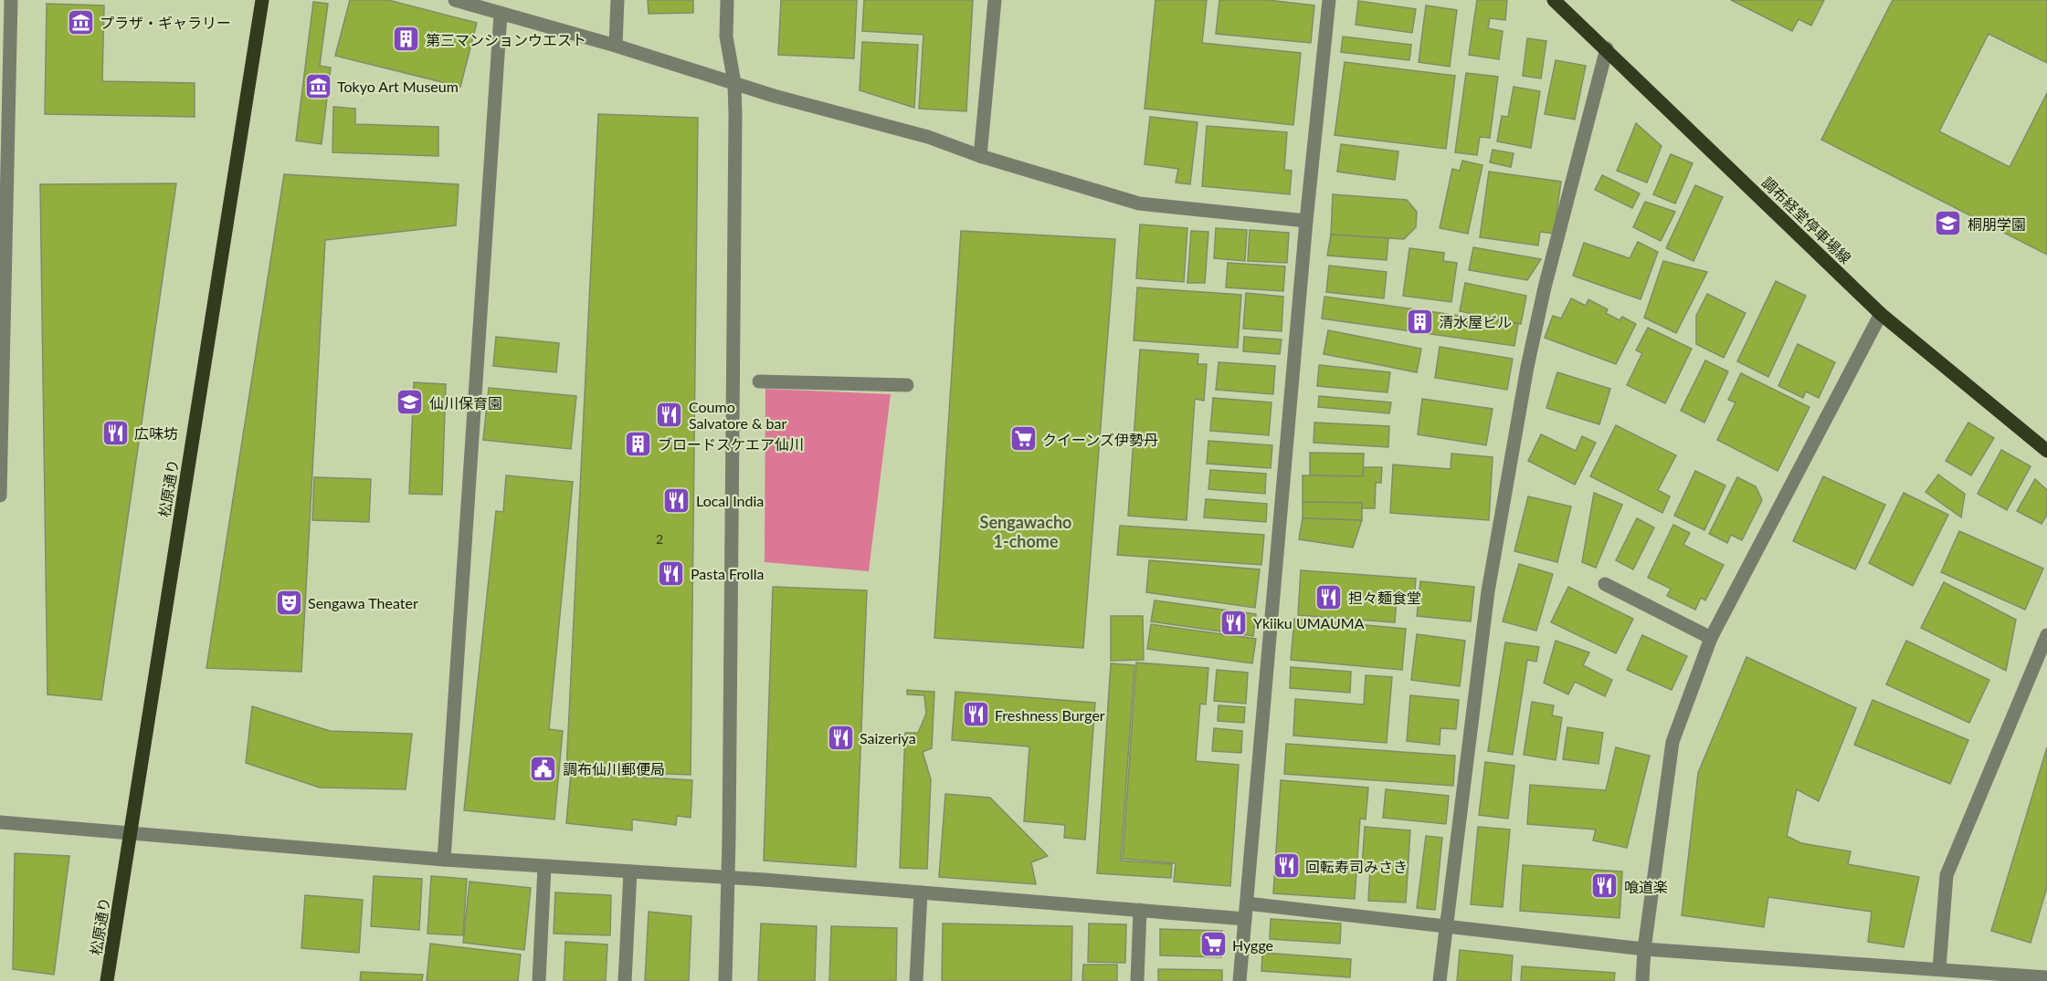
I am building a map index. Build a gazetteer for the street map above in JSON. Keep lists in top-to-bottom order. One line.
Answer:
{"streets":{"main road":["調布経堂停車場線","松原通り"]},"districts":["Sengawacho 1-chome"],"places":{"museum":["プラザ・ギャラリー","Tokyo Art Museum"],"building":["第三マンションウエスト","清水屋ビル","ブロードスケエア仙川"],"school or university":["桐朋学園","仙川保育園"],"restaurant":["Coumo Salvatore & bar","広味坊","Local India","Pasta Frolla","担々麺食堂","Ykiiku UMAUMA","Freshness Burger","Saizeriya","回転寿司みさき","喰道楽"],"supermarket":["クイーンズ伊勢丹","Hygge"],"theatre":["Sengawa Theater"],"public building":["調布仙川郵便局"]},"house_numbers":["2"]}
